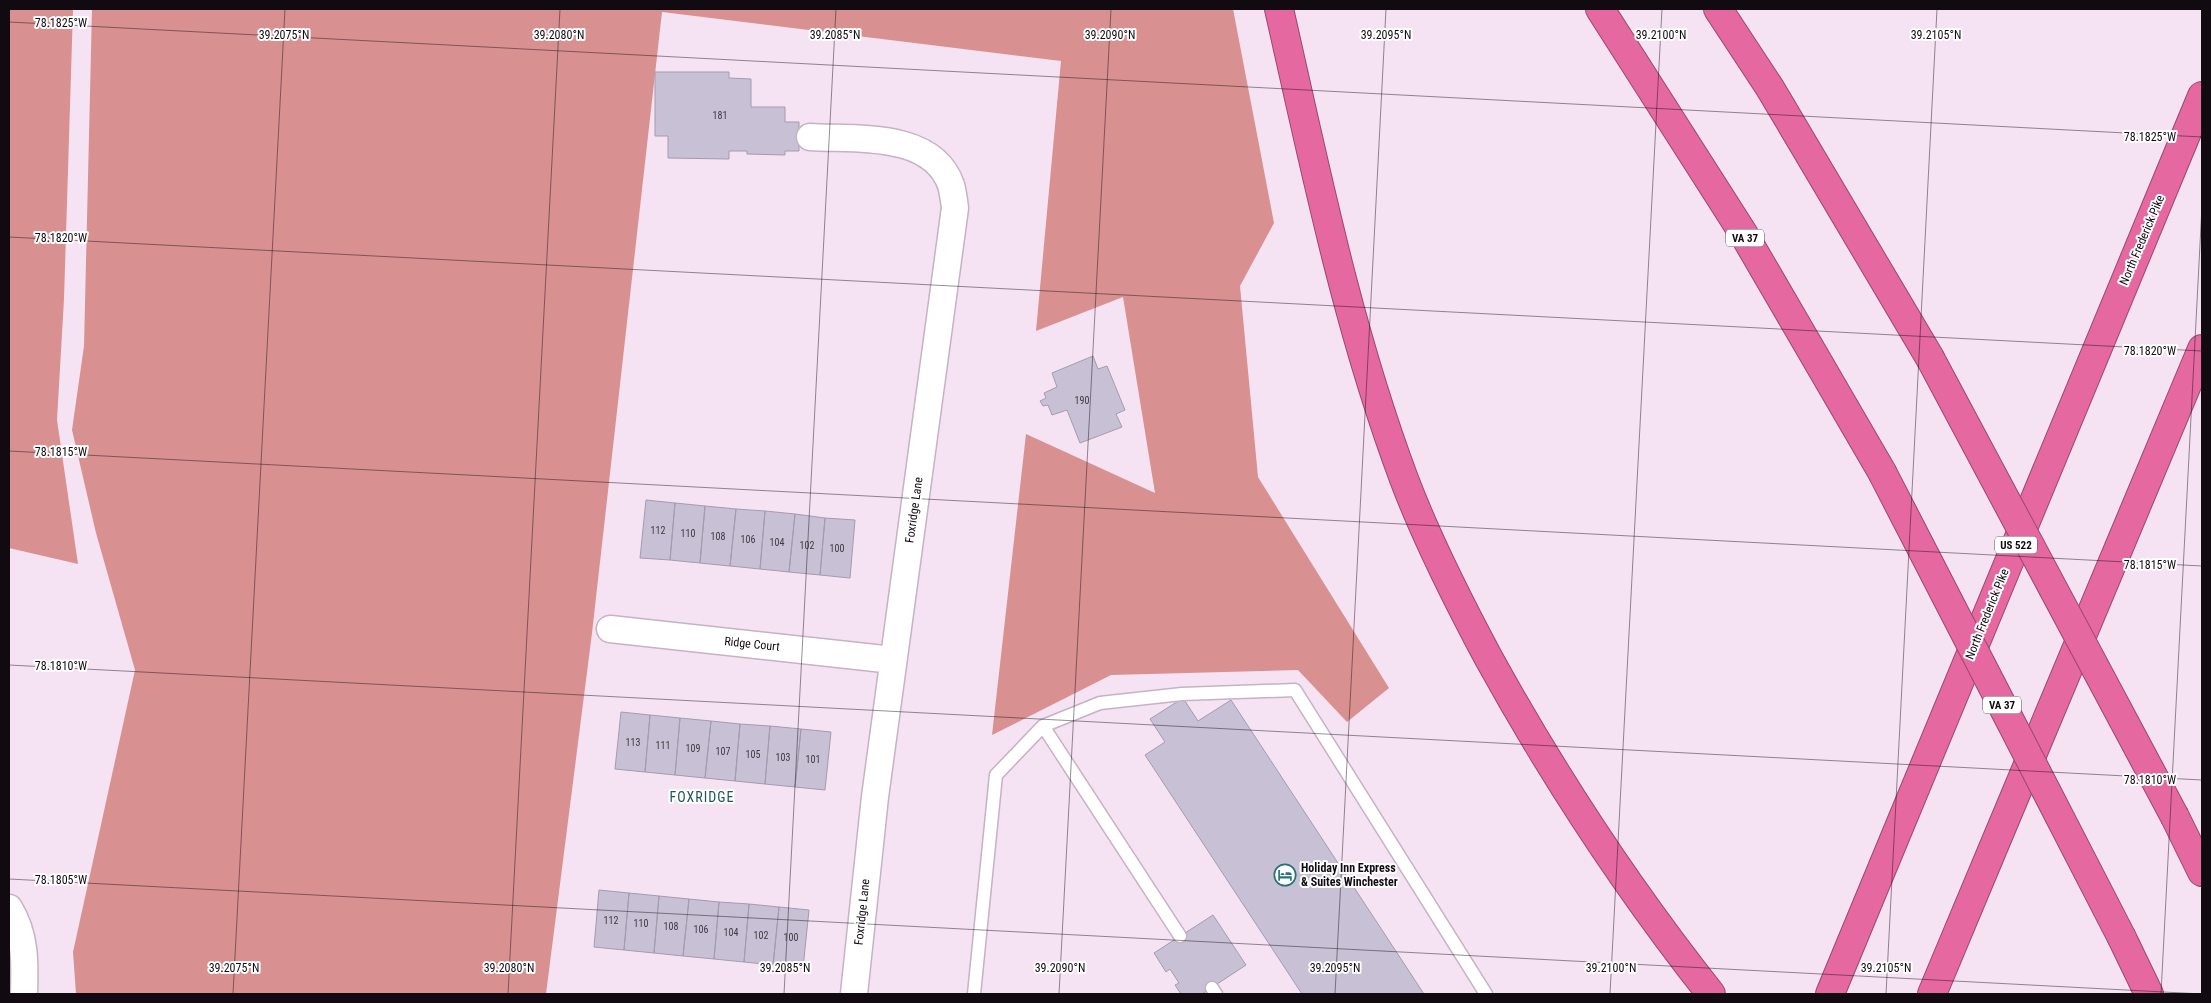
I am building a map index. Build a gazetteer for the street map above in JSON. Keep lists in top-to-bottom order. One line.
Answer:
{"streets":{"highway":["VA 37","North Frederick Pike","US 522"],"street":["Foxridge Lane","Ridge Court"]},"crossings":[["Foxridge Lane","Ridge Court"]],"districts":["FOXRIDGE"],"places":{"hotel":["Holiday Inn Express & Suites Winchester"]},"house_numbers":["181","190","112","110","108","106","104","102","100","113","111","109","107","105","103","101","112","110","108","106","104","102","100"],"coordinates":["78.1825°W","39.2075°N","39.2080°N","39.2085°N","39.2090°N","39.2095°N","39.2100°N","39.2105°N","78.1820°W","78.1815°W","78.1810°W","78.1805°W"]}
